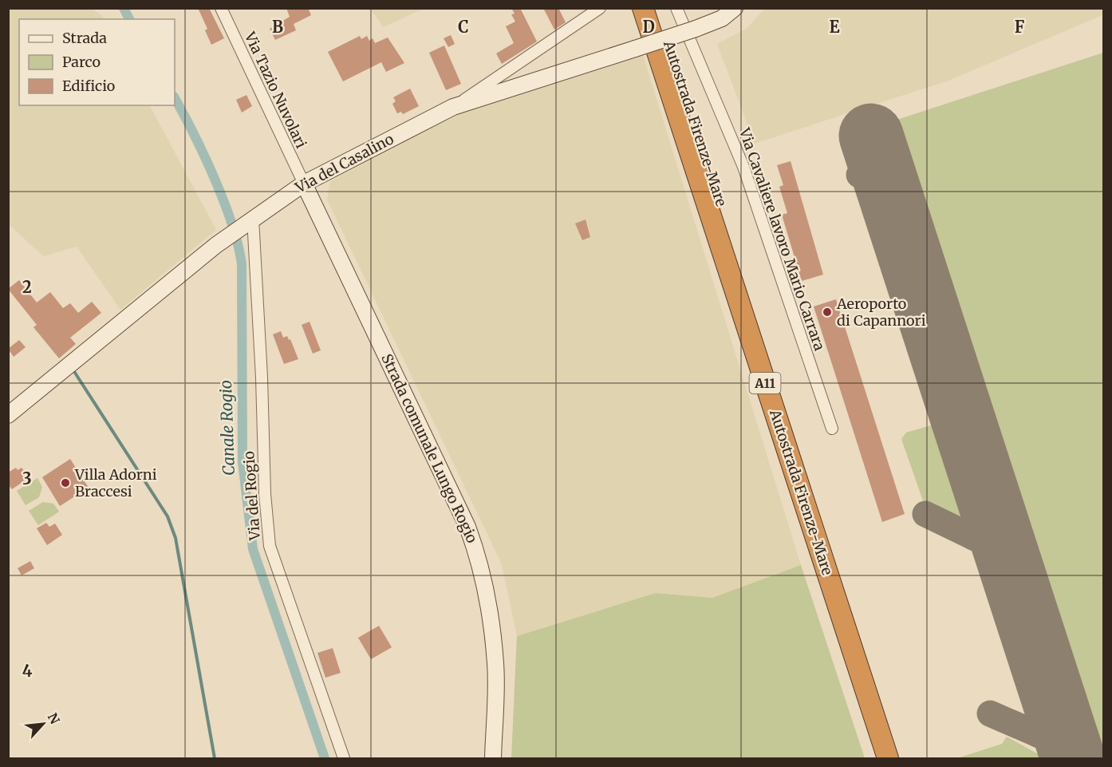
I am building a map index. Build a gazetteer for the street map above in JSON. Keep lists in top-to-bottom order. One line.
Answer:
{"streets":{"highway":["Autostrada Firenze-Mare","A11"],"street":["Via Tazio Nuvolari","Via del Casalino","Via Cavaliere lavoro Mario Carrara","Strada comunale Lungo Rogio","Via del Rogio"]},"crossings":[["Via Tazio Nuvolari","Via del Casalino"],["Via Tazio Nuvolari","Strada comunale Lungo Rogio"],["Via del Casalino","Strada comunale Lungo Rogio"],["Via del Casalino","Via del Rogio"]],"water":["Canale Rogio"],"places":["Aeroporto di Capannori","Villa Adorni Braccesi"],"legend":["Strada","Parco","Edificio"],"north":"top right","grid":{"columns":["B","C","D","E","F"],"rows":["2","3","4"]}}
